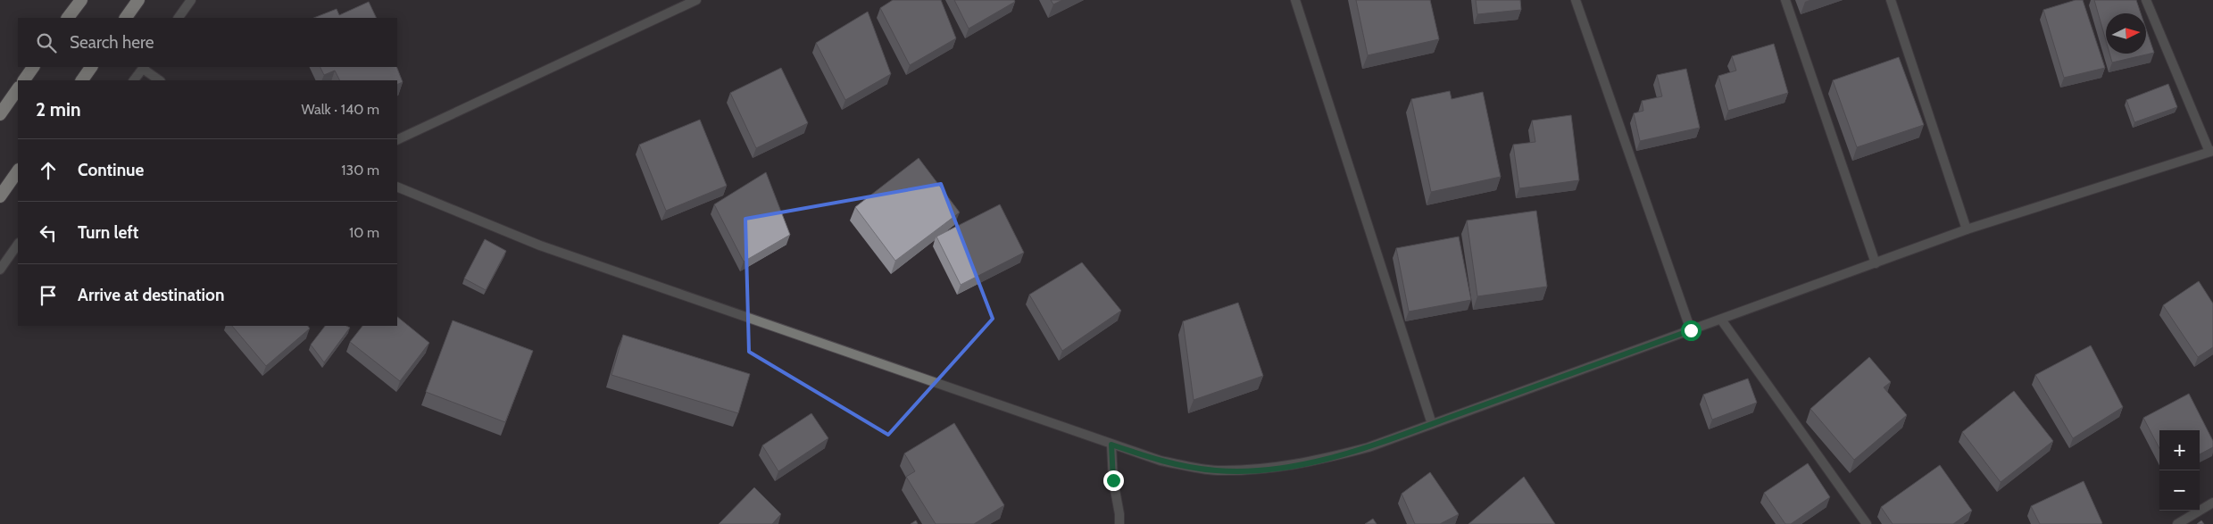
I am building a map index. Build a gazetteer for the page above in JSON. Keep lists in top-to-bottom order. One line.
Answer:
{"north":"right","page":{"search":"Search here","heading":["2 min","Walk · 140 m"],"list":[["Continue","130 m"],["Turn left","10 m"],"Arrive at destination"],"map_buttons":["+","−"]}}
